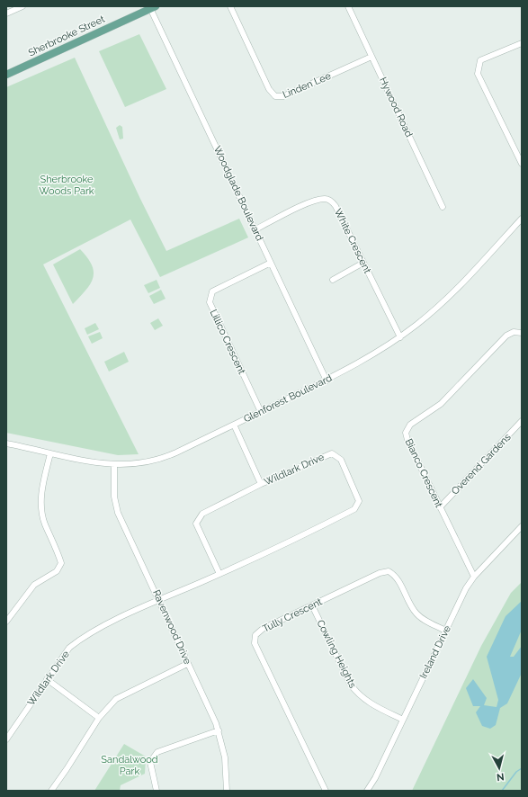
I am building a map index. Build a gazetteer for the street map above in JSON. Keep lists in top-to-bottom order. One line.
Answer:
{"streets":{"main road":["Sherbrooke Street"],"street":["Linden Lee","Hywood Road","Woodglade Boulevard","White Crescent","Lillico Crescent","Glenforest Boulevard","Overend Gardens","Wildlark Drive","Bianco Crescent","Tully Crescent","Ravenwood Drive","Ireland Drive","Cowling Heights"]},"crossings":[["Sherbrooke Street","Woodglade Boulevard"],["Linden Lee","Hywood Road"],["Woodglade Boulevard","White Crescent"],["Woodglade Boulevard","Lillico Crescent"],["Woodglade Boulevard","Glenforest Boulevard"],["White Crescent","Glenforest Boulevard"],["Lillico Crescent","Glenforest Boulevard"],["Glenforest Boulevard","Ravenwood Drive"],["Overend Gardens","Bianco Crescent"],["Wildlark Drive","Ravenwood Drive"],["Bianco Crescent","Ireland Drive"],["Tully Crescent","Ireland Drive"],["Tully Crescent","Cowling Heights"],["Ireland Drive","Cowling Heights"]],"parks":["Sherbrooke Woods Park","Sandalwood Park"],"north":"bottom"}
